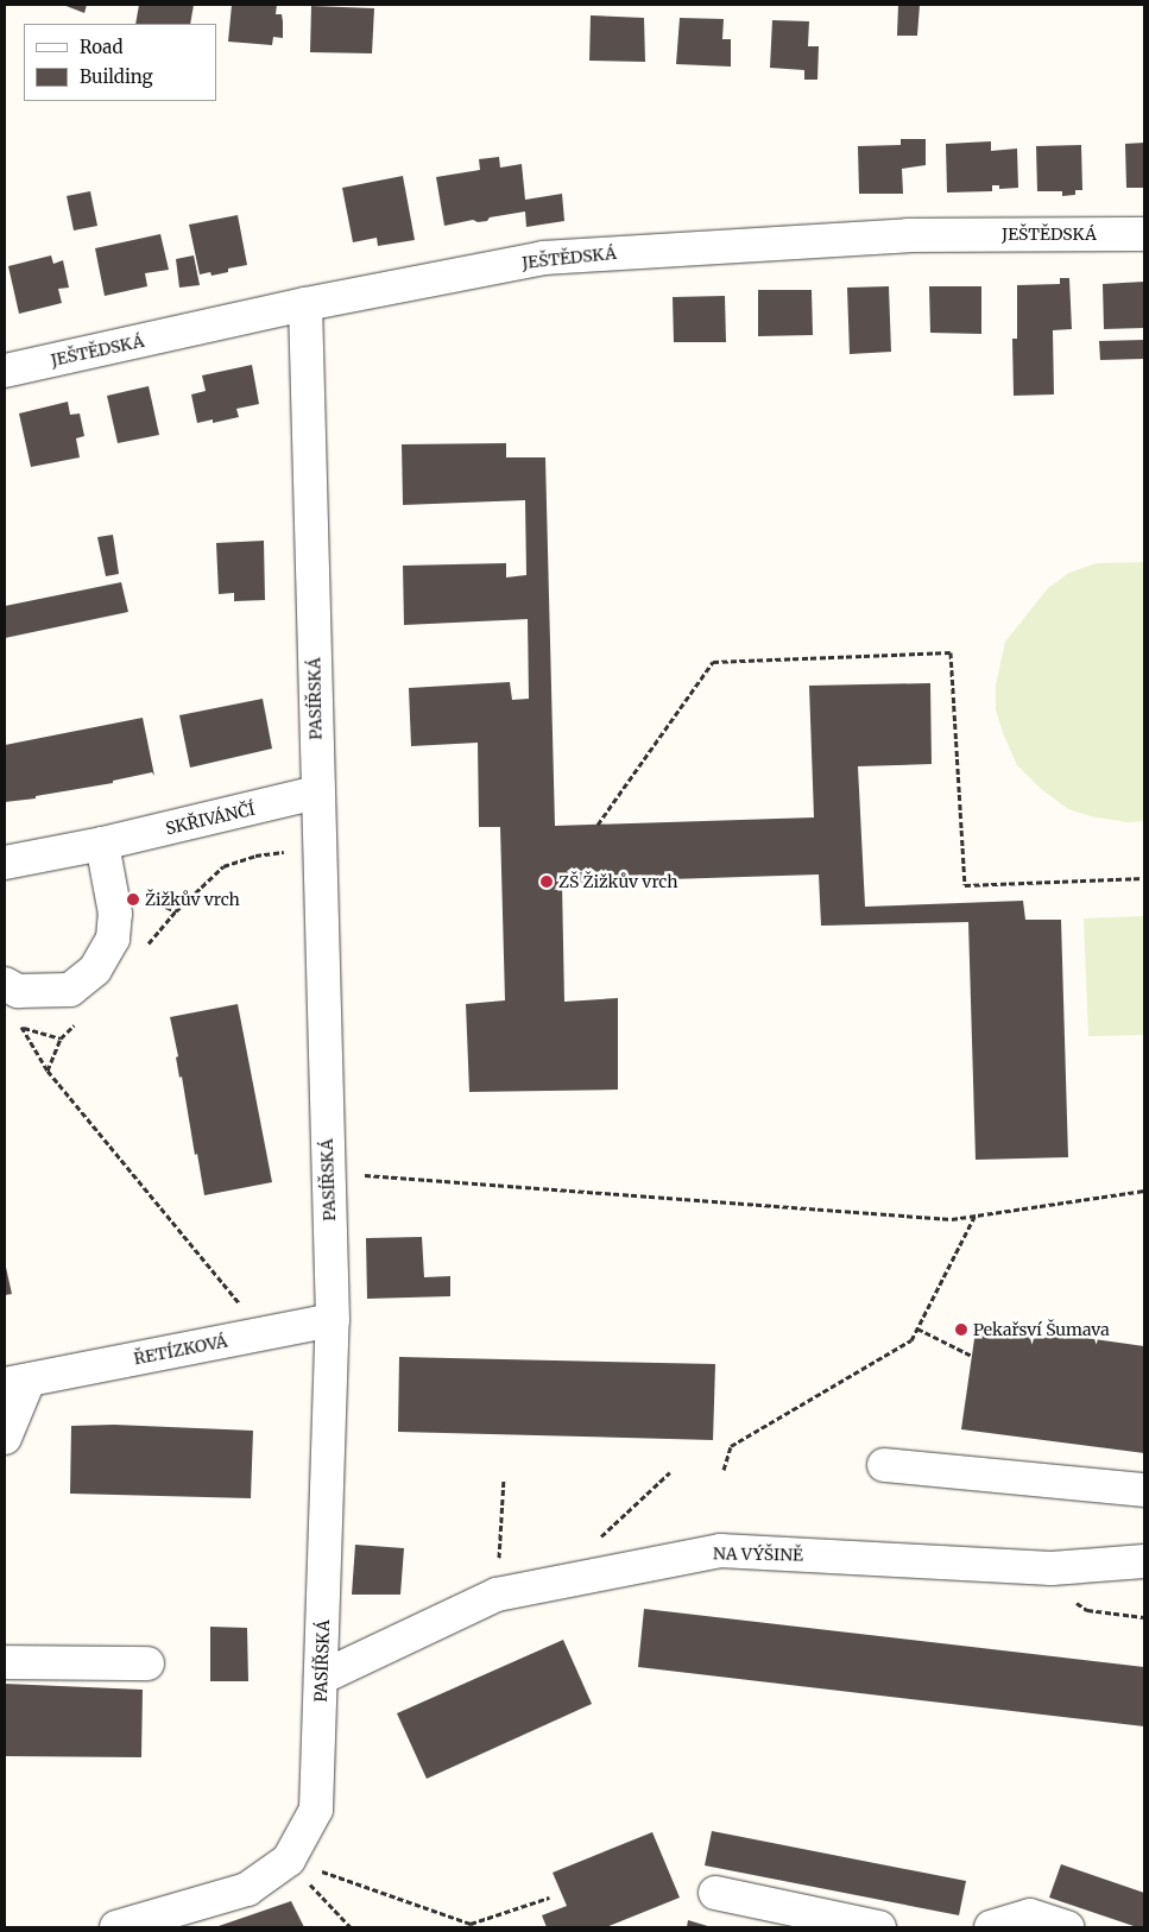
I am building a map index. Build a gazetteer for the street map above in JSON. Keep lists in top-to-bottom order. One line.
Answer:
{"streets":{"street":["JEŠTĚDSKÁ","PASÍŘSKÁ","SKŘIVÁNČÍ","ŘETÍZKOVÁ","NA VÝŠINĚ"]},"crossings":[["JEŠTĚDSKÁ","PASÍŘSKÁ"],["PASÍŘSKÁ","SKŘIVÁNČÍ"],["PASÍŘSKÁ","ŘETÍZKOVÁ"],["PASÍŘSKÁ","NA VÝŠINĚ"]],"places":["ZŠ Žižkův vrch","Žižkův vrch","Pekařsví Šumava"],"legend":["Road","Building"]}
